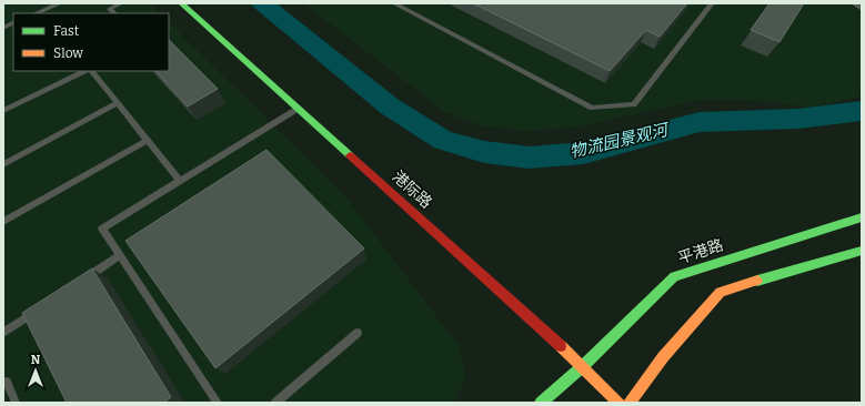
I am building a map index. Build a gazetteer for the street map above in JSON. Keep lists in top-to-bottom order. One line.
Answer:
{"streets":{"street":["港际路","平港路"]},"crossings":[["港际路","平港路"]],"water":["物流园景观河"],"legend":["Fast","Slow"],"north":"top"}
